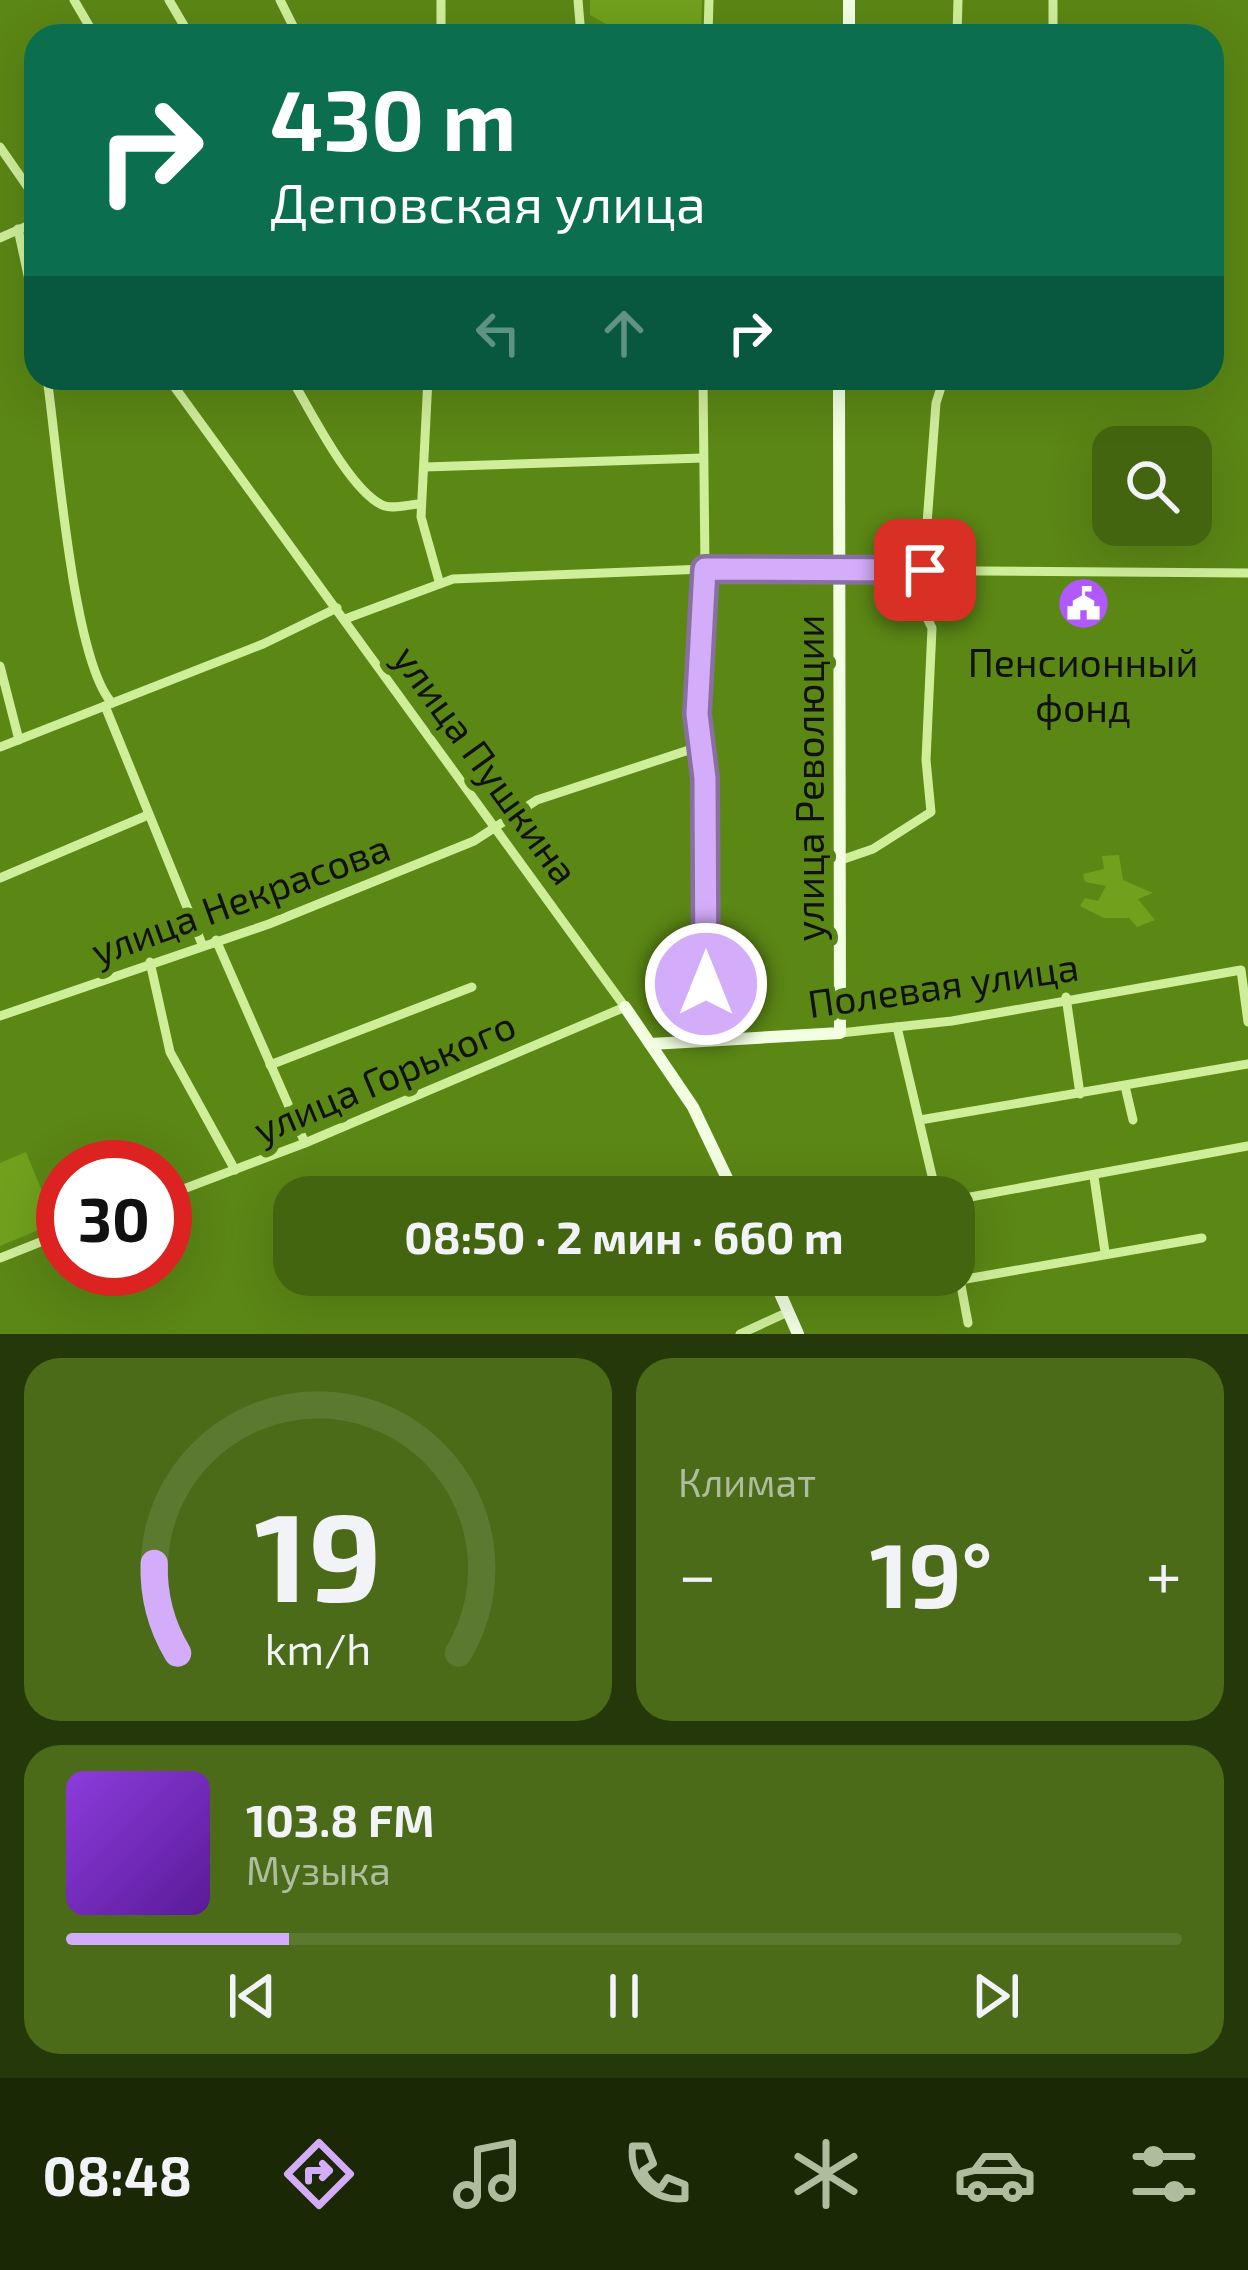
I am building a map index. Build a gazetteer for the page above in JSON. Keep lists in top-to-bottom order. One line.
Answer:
{"streets":{"main road":["улица Пушкина","улица Революции","Полевая улица"],"street":["улица Некрасова","улица Горького"]},"crossings":[["улица Пушкина","улица Некрасова"],["улица Пушкина","Полевая улица"],["улица Пушкина","улица Горького"],["улица Революции","Полевая улица"]],"places":{"public building":["Пенсионный фонд"]},"page":{"turn":["430 m","Деповская улица"],"limit":"30","trip":"08:50 · 2 мин · 660 m","tile":"Климат","heat":["−","19°","+"],"song":["103.8 FM","Музыка"],"tabs":"08:48","gauge":["19","km/h"]}}
